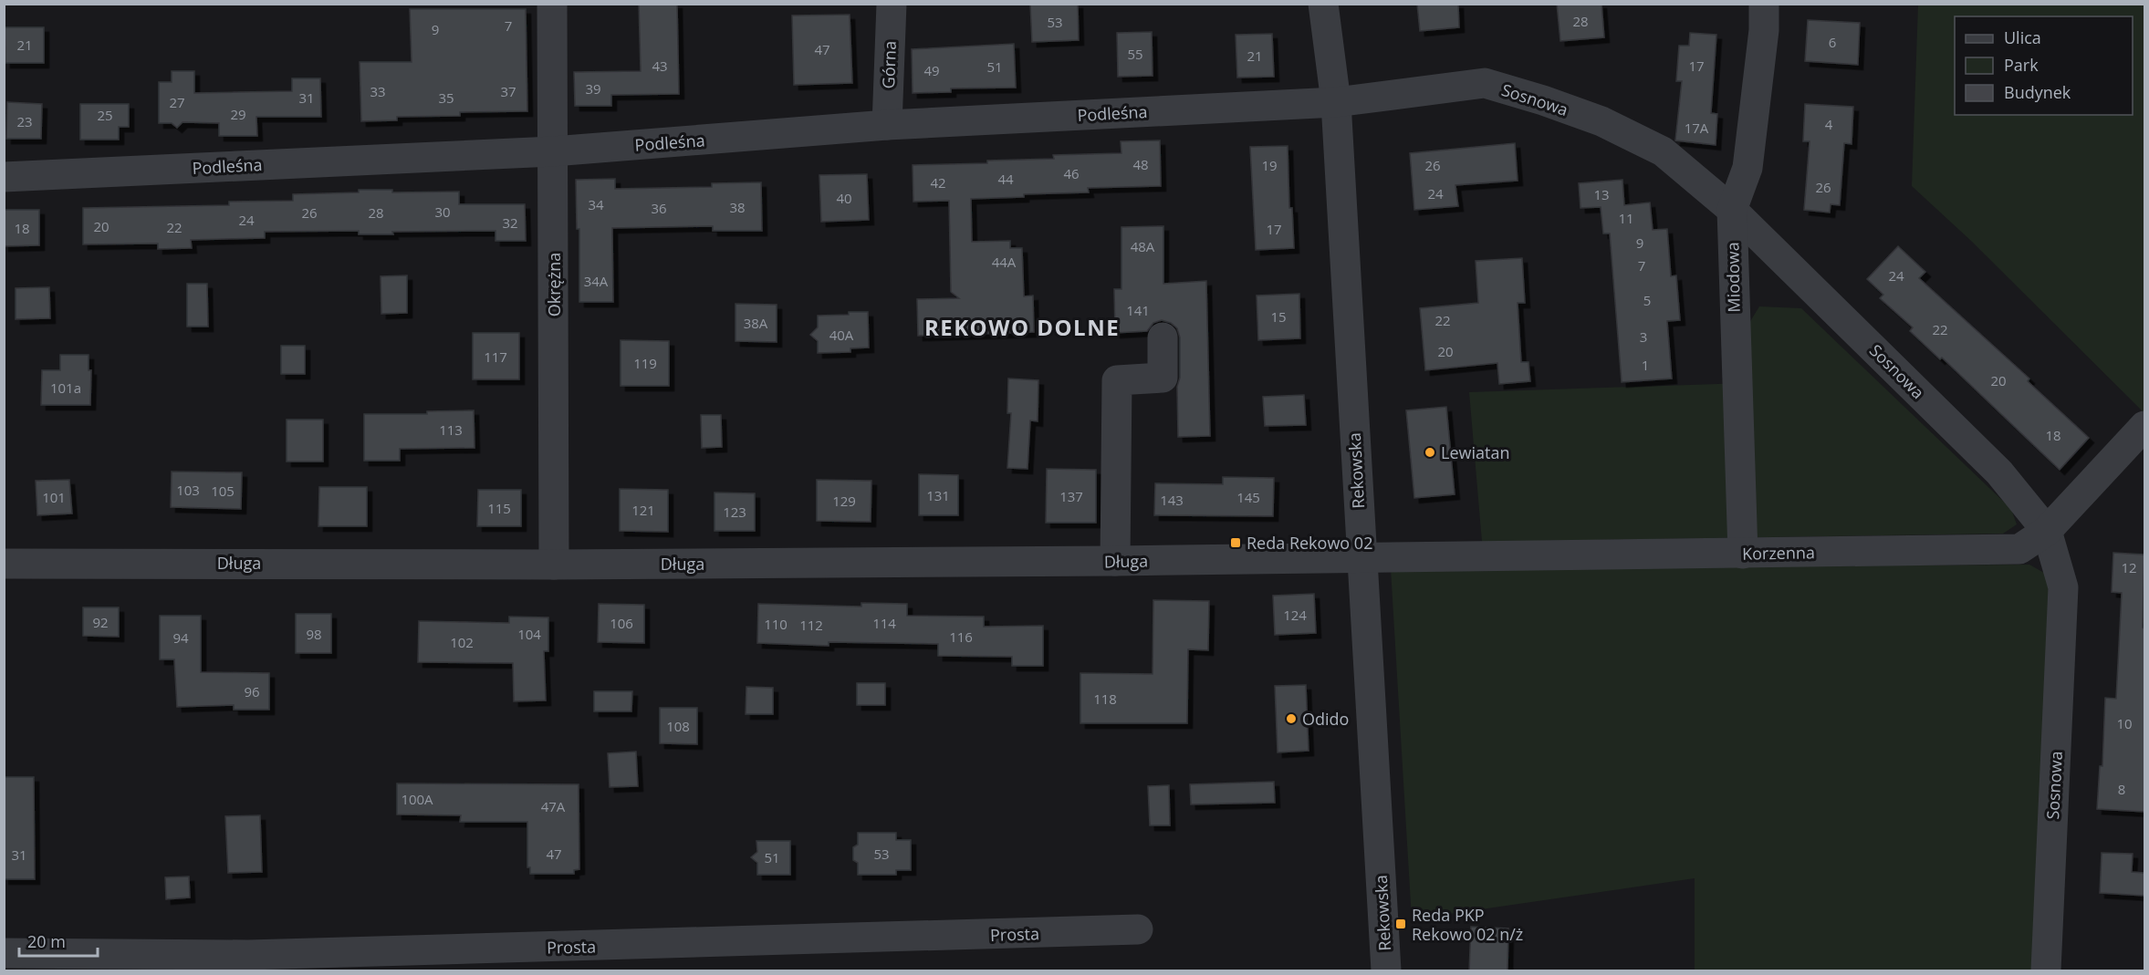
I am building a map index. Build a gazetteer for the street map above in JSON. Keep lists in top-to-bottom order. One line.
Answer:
{"streets":{"street":["Górna","Sosnowa","Podleśna","Miodowa","Okrężna","Rekowska","Korzenna","Długa","Prosta"]},"crossings":[["Górna","Podleśna"],["Sosnowa","Podleśna"],["Sosnowa","Miodowa"],["Sosnowa","Rekowska"],["Sosnowa","Korzenna"],["Podleśna","Okrężna"],["Podleśna","Rekowska"],["Miodowa","Korzenna"],["Okrężna","Długa"],["Rekowska","Korzenna"],["Rekowska","Długa"],["Korzenna","Długa"]],"districts":["REKOWO DOLNE"],"places":{"other":["Lewiatan","Odido"],"transit":["Reda Rekowo 02","Reda PKP Rekowo 02 n/ż"]},"house_numbers":["28","53","7","9","6","21","47","55","21","43","17","51","49","39","33","37","31","35","27","29","25","23","4","17A","48","19","26","46","44","42","26","24","13","40","34","38","36","30","26","28","11","24","32","20","22","18","17","9","48A","44A","7","24","34A","5","141","15","22","38A","22","40A","3","20","117","119","1","20","101a","113","18","103","105","131","137","101","145","143","129","115","121","123","12","124","92","106","114","110","112","98","104","116","94","102","96","118","10","108","8","100A","47A","47","53","31","51"],"legend":["Ulica","Park","Budynek"],"scale_bar":"20 m"}
